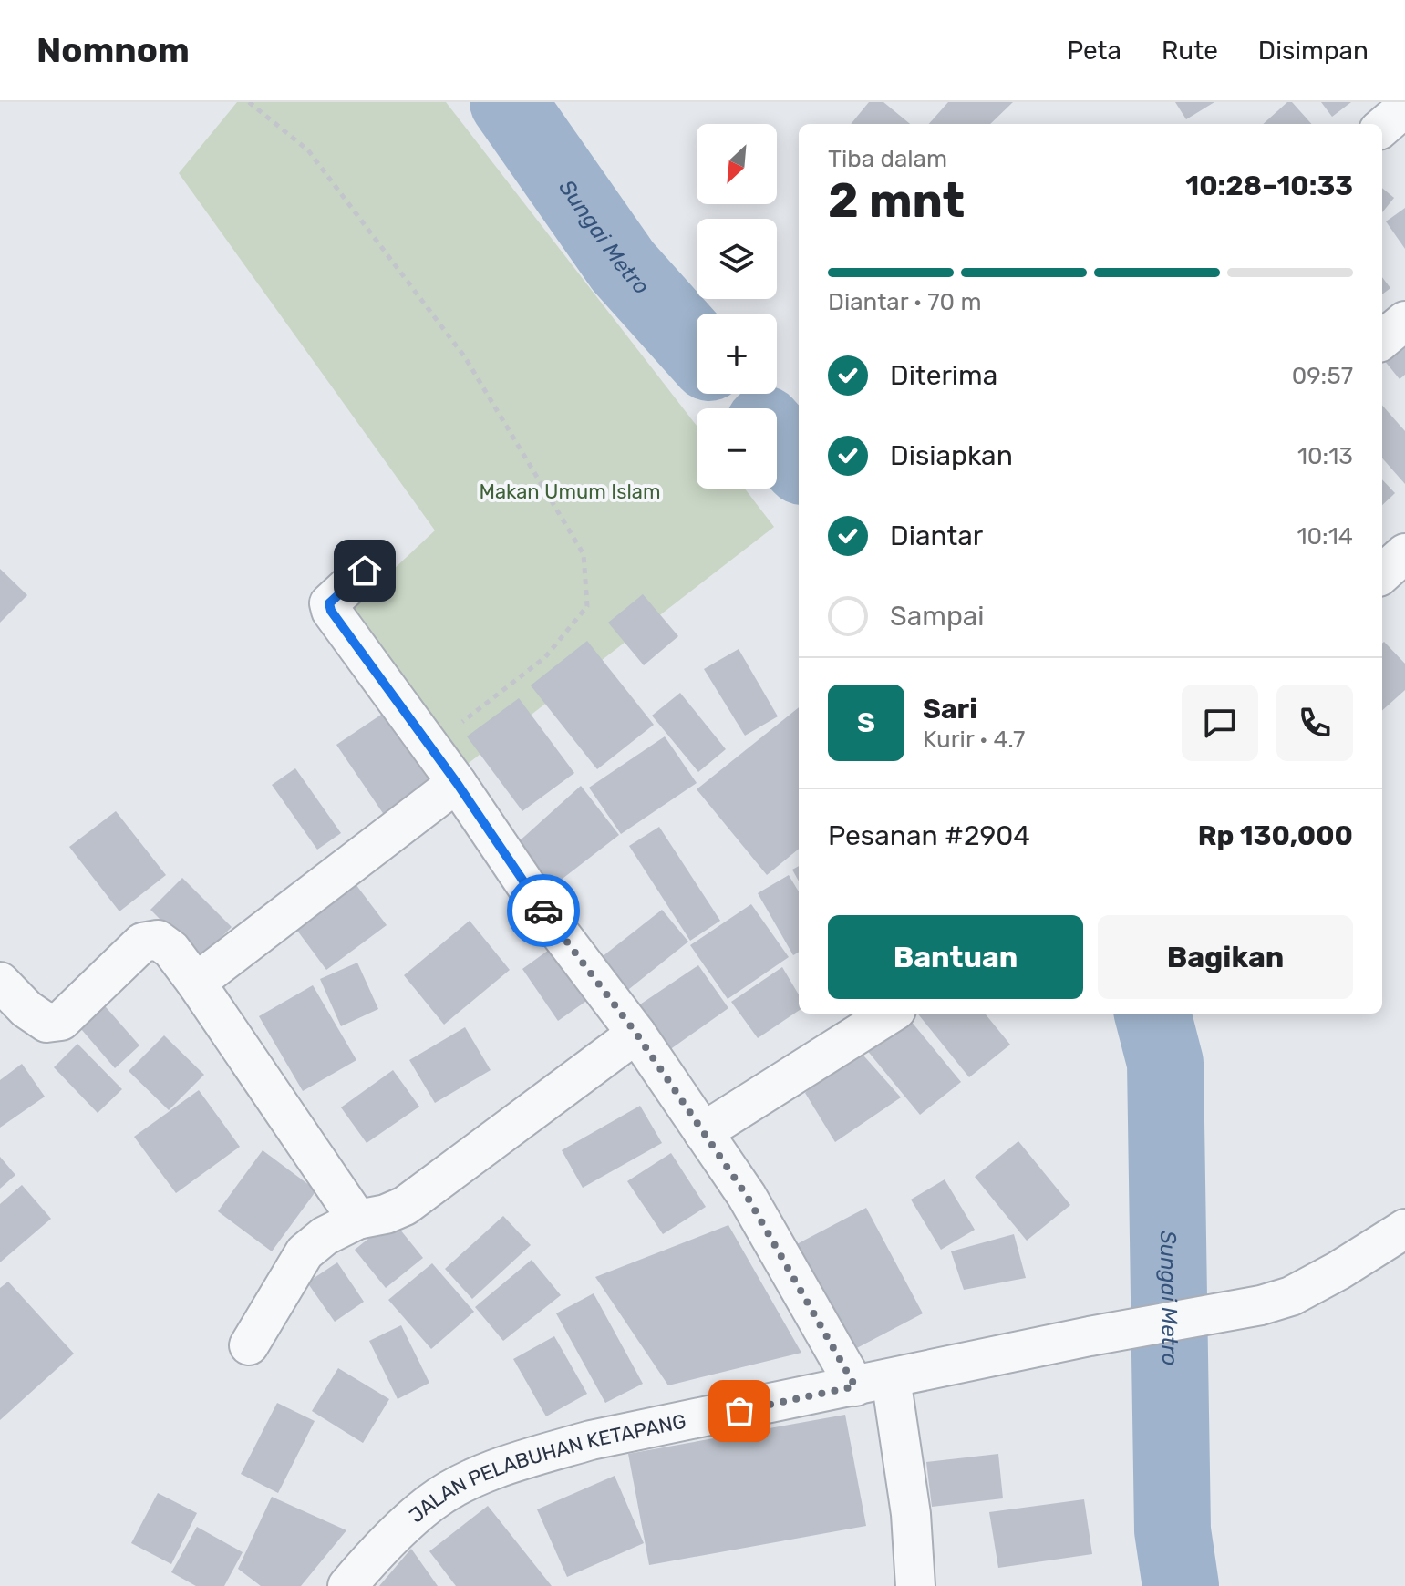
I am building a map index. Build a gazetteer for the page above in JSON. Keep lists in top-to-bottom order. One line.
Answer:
{"streets":{"street":["JALAN PELABUHAN KETAPANG"]},"water":["Sungai Metro"],"parks":["Makan Umum Islam"],"north":"bottom left","page":{"header":"Nomnom","nav":["Peta","Rute","Disimpan"],"map_buttons":["+","−"],"heading":["2 mnt","Tiba dalam","10:28–10:33"],"panel":["Sari","Kurir · 4.7","Pesanan #2904","Rp 130,000"],"bar":"Diantar · 70 m","list":[["Diterima","09:57"],["Disiapkan","10:13"],["Diantar","10:14"],"Sampai"],"round":"S","buttons":["Bantuan","Bagikan"]}}
